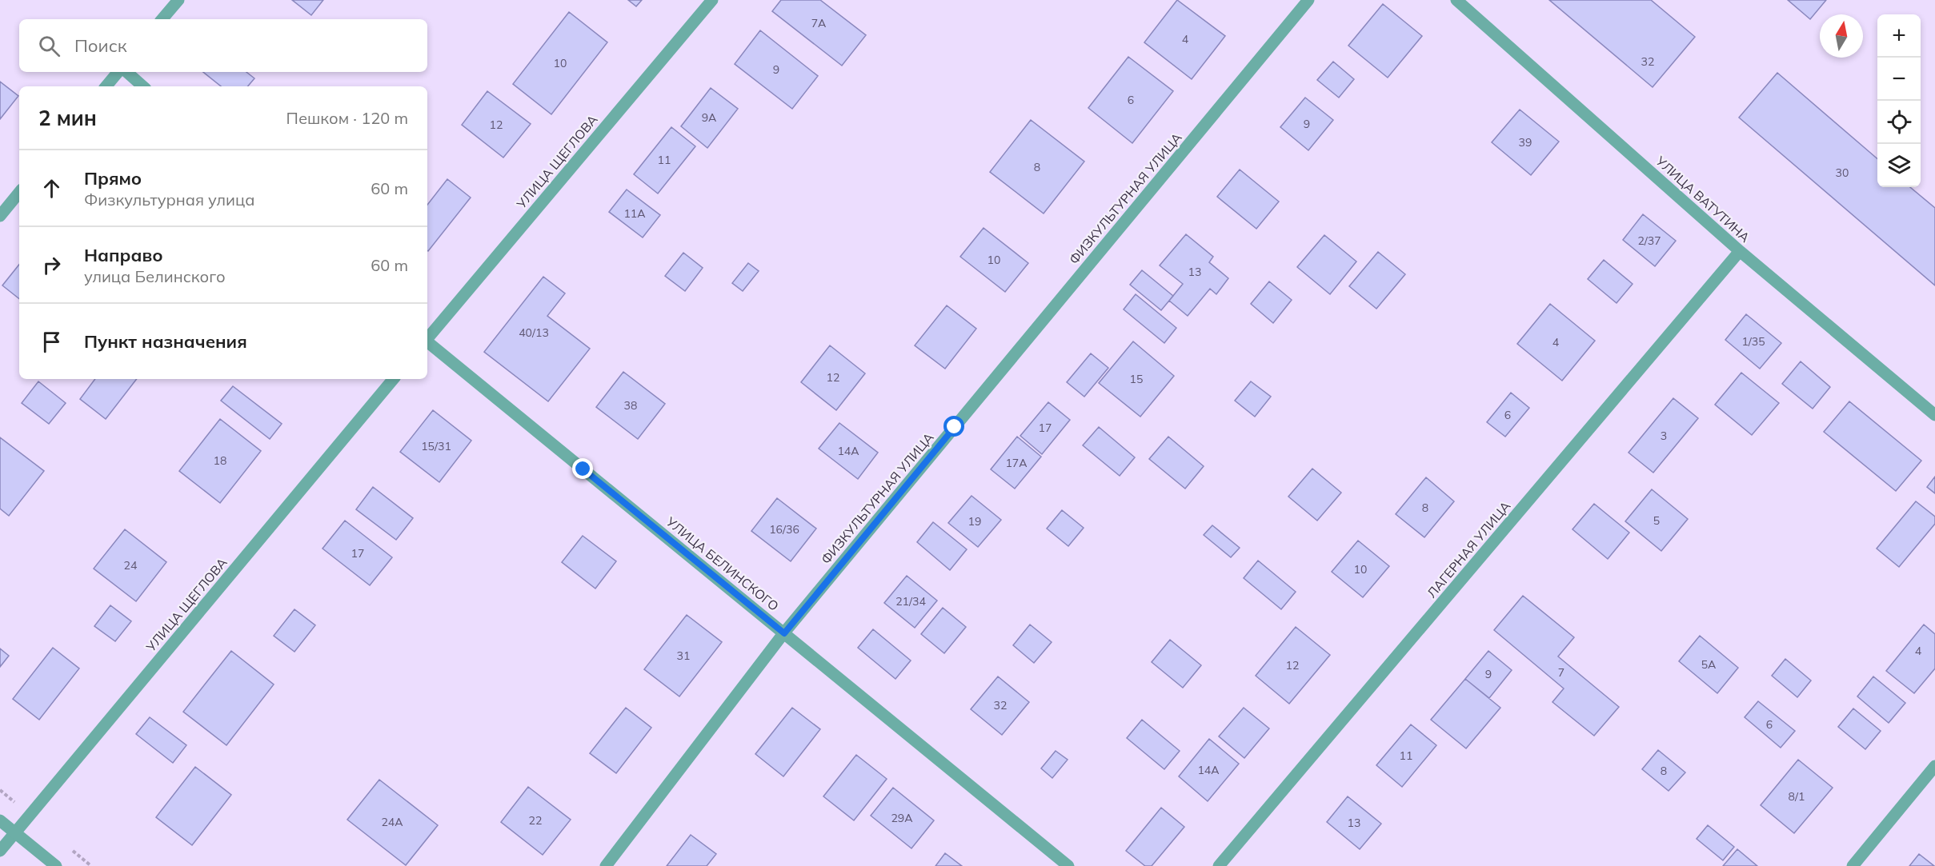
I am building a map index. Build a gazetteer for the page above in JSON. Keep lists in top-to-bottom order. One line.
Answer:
{"streets":{"street":["УЛИЦА ЩЕГЛОВА","ФИЗКУЛЬТУРНАЯ УЛИЦА","УЛИЦА ВАТУТИНА","ЛАГЕРНАЯ УЛИЦА","УЛИЦА БЕЛИНСКОГО"]},"crossings":[["ФИЗКУЛЬТУРНАЯ УЛИЦА","УЛИЦА БЕЛИНСКОГО"],["УЛИЦА ВАТУТИНА","ЛАГЕРНАЯ УЛИЦА"]],"house_numbers":["7А","4","32","10","9","6","9А","9","12","39","11","8","30","11А","2/37","10","13","40/13","1/35","4","12","15","38","6","17","3","15/31","14А","18","17А","8","5","19","16/36","17","24","10","21/34","4","31","5А","12","7","9","32","6","11","14А","8","8/1","29А","22","24А","13"],"north":"top","page":{"map_buttons":["+","−"],"search":"Поиск","heading":["2 мин","Пешком · 120 m"],"list":[["Прямо","Физкультурная улица","60 m"],["Направо","улица Белинского","60 m"],"Пункт назначения"]}}
